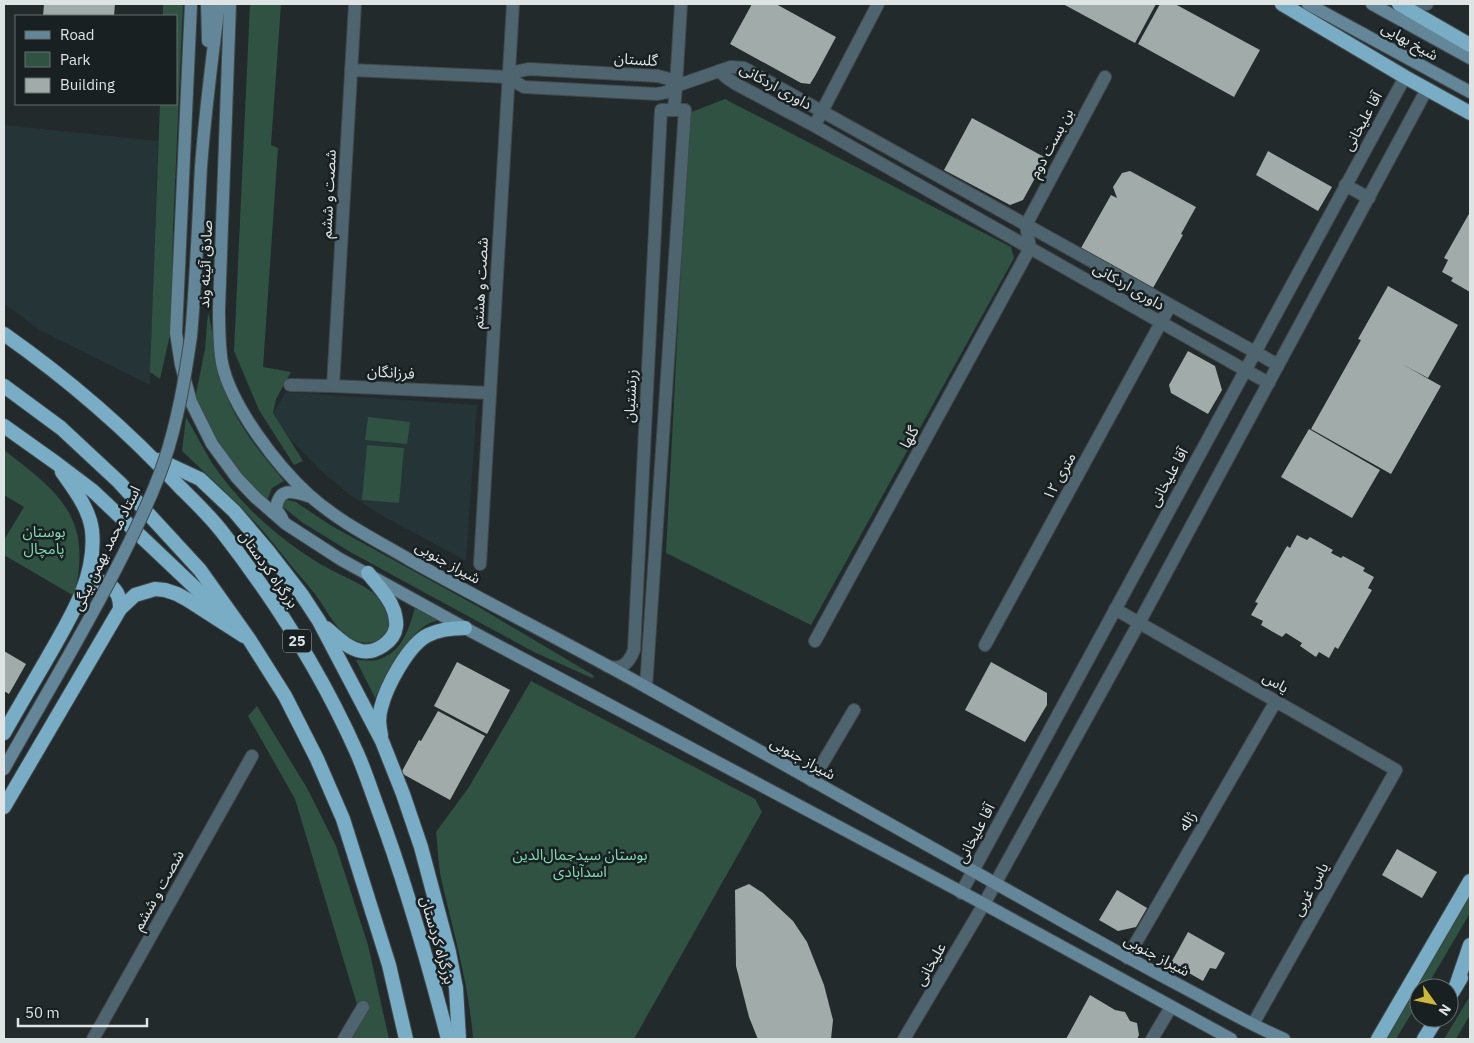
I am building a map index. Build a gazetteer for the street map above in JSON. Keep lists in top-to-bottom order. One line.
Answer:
{"streets":{"highway":["بزرگراه کردستان","25"],"main road":["شیخ بهایی","صادق آئینه وند","استاد محمد بهمن بیگی","شیراز جنوبی"],"street":["گلستان","داوری اردکانی","آقا علیخانی","بن بست دوم","شصت و ششم","شصت و هشتم","فرزانگان","زرتشتیان","گلها","۱۲ متری","یاس","ژاله","یاس غربی","علیخانی"]},"crossings":[["گلستان","شصت و ششم"],["گلستان","شصت و هشتم"],["داوری اردکانی","آقا علیخانی"],["داوری اردکانی","بن بست دوم"],["داوری اردکانی","گلها"],["داوری اردکانی","۱۲ متری"],["آقا علیخانی","شیراز جنوبی"],["آقا علیخانی","یاس"],["شصت و ششم","فرزانگان"],["صادق آئینه وند","استاد محمد بهمن بیگی"],["صادق آئینه وند","شیراز جنوبی"],["شصت و هشتم","فرزانگان"],["زرتشتیان","شیراز جنوبی"],["شیراز جنوبی","ژاله"],["شیراز جنوبی","یاس غربی"],["یاس","ژاله"],["یاس","یاس غربی"]],"parks":["بوستان پامچال","بوستان سیدجمال‌الدین اسدآبادی"],"legend":["Road","Park","Building"],"scale_bar":"50 m","north":"bottom right"}
